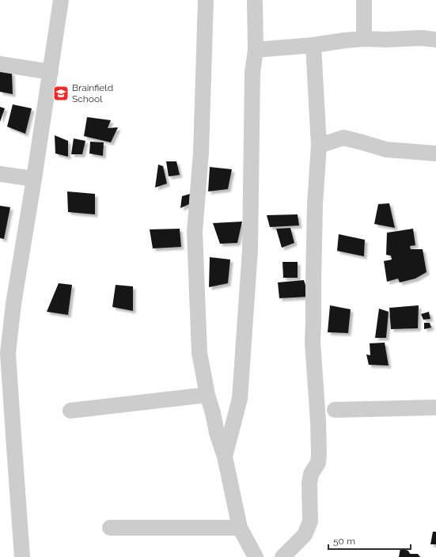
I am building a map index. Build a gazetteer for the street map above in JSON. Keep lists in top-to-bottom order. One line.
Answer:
{"places":{"school or university":["Brainfield School"]},"scale_bar":"50 m"}
